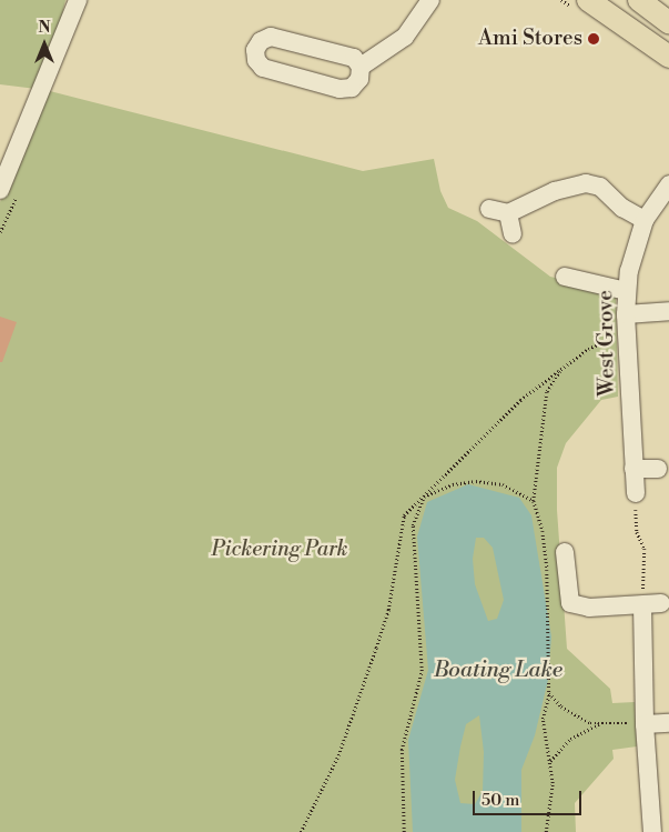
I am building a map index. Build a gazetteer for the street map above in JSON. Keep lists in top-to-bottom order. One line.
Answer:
{"streets":{"street":["West Grove"]},"water":["Boating Lake"],"parks":["Pickering Park"],"places":["Ami Stores"],"scale_bar":"50 m","north":"top"}
